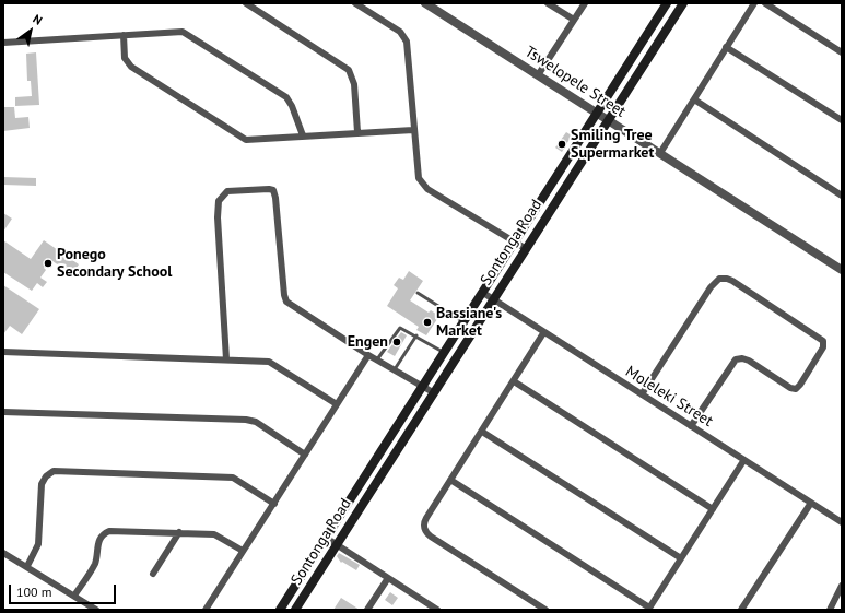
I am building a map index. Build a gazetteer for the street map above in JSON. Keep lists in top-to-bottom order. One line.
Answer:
{"streets":{"main road":["Sontonga Road"],"street":["Tswelopele Street","Moleleki Street"]},"crossings":[["Tswelopele Street","Sontonga Road"],["Sontonga Road","Moleleki Street"]],"places":["Smiling Tree Supermarket","Ponego Secondary School","Bassiane's Market","Engen"],"scale_bar":"100 m","north":"top right"}
